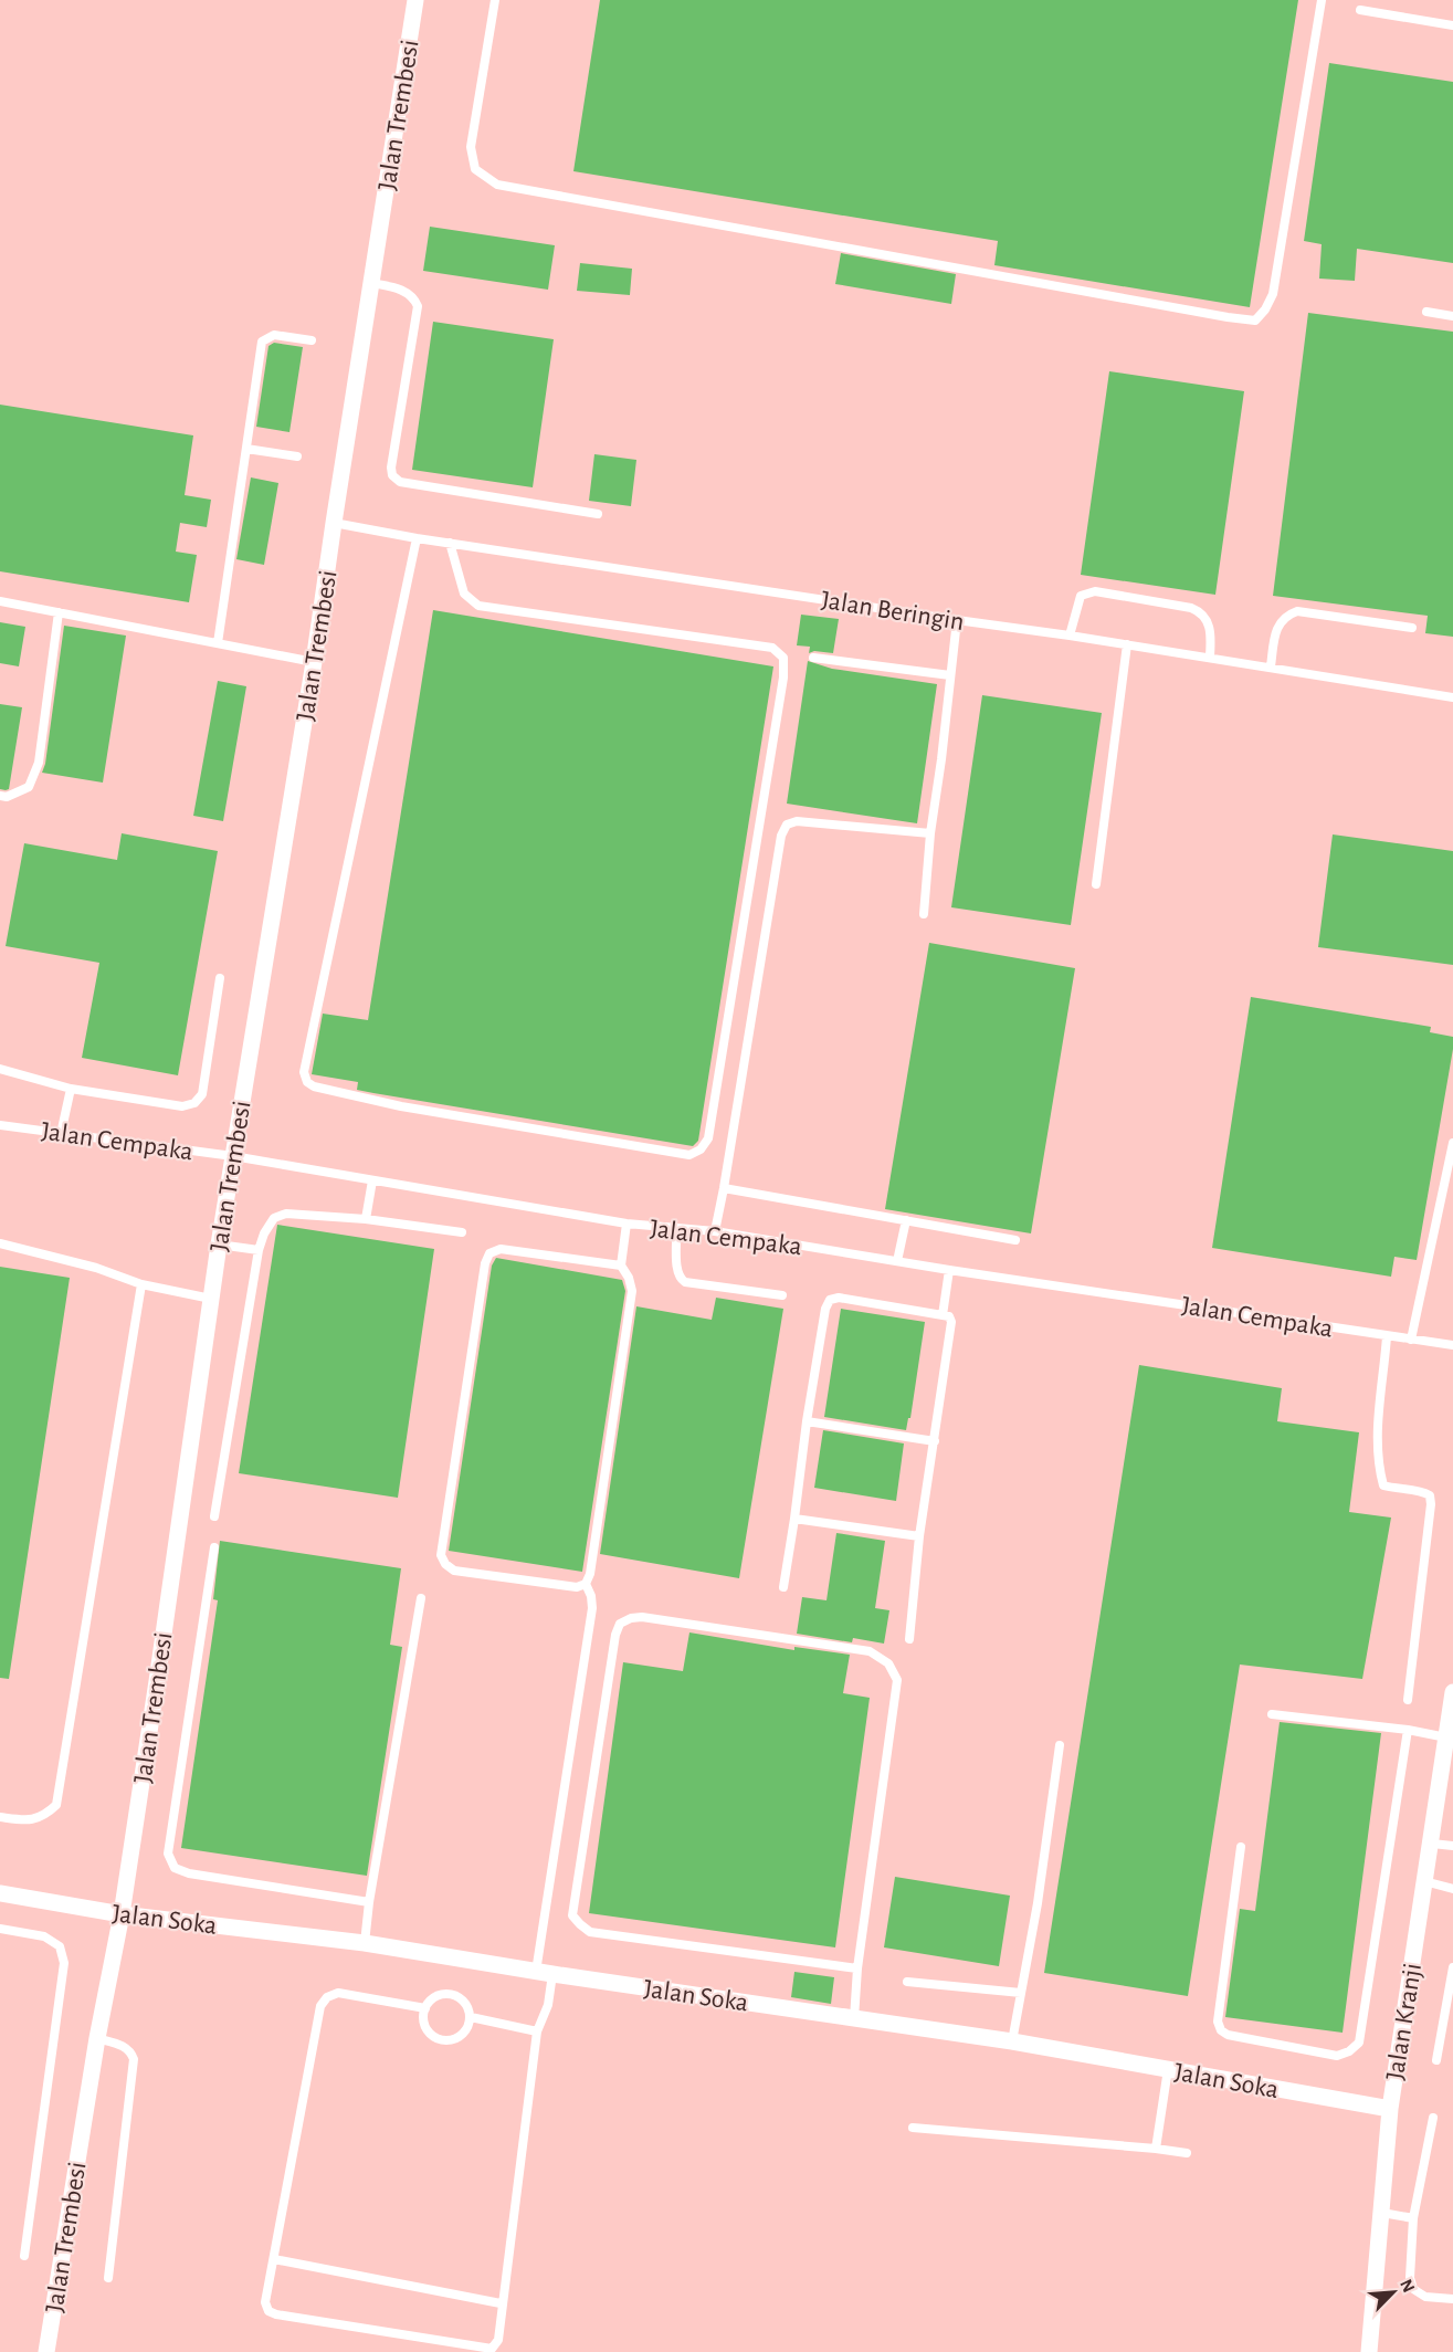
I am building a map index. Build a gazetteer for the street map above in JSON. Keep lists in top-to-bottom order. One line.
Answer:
{"streets":{"street":["Jalan Trembesi","Jalan Soka","Jalan Kranji"],"lane":["Jalan Beringin","Jalan Cempaka"]},"crossings":[["Jalan Trembesi","Jalan Beringin"],["Jalan Trembesi","Jalan Cempaka"],["Jalan Trembesi","Jalan Soka"],["Jalan Soka","Jalan Kranji"]],"north":"top right"}
